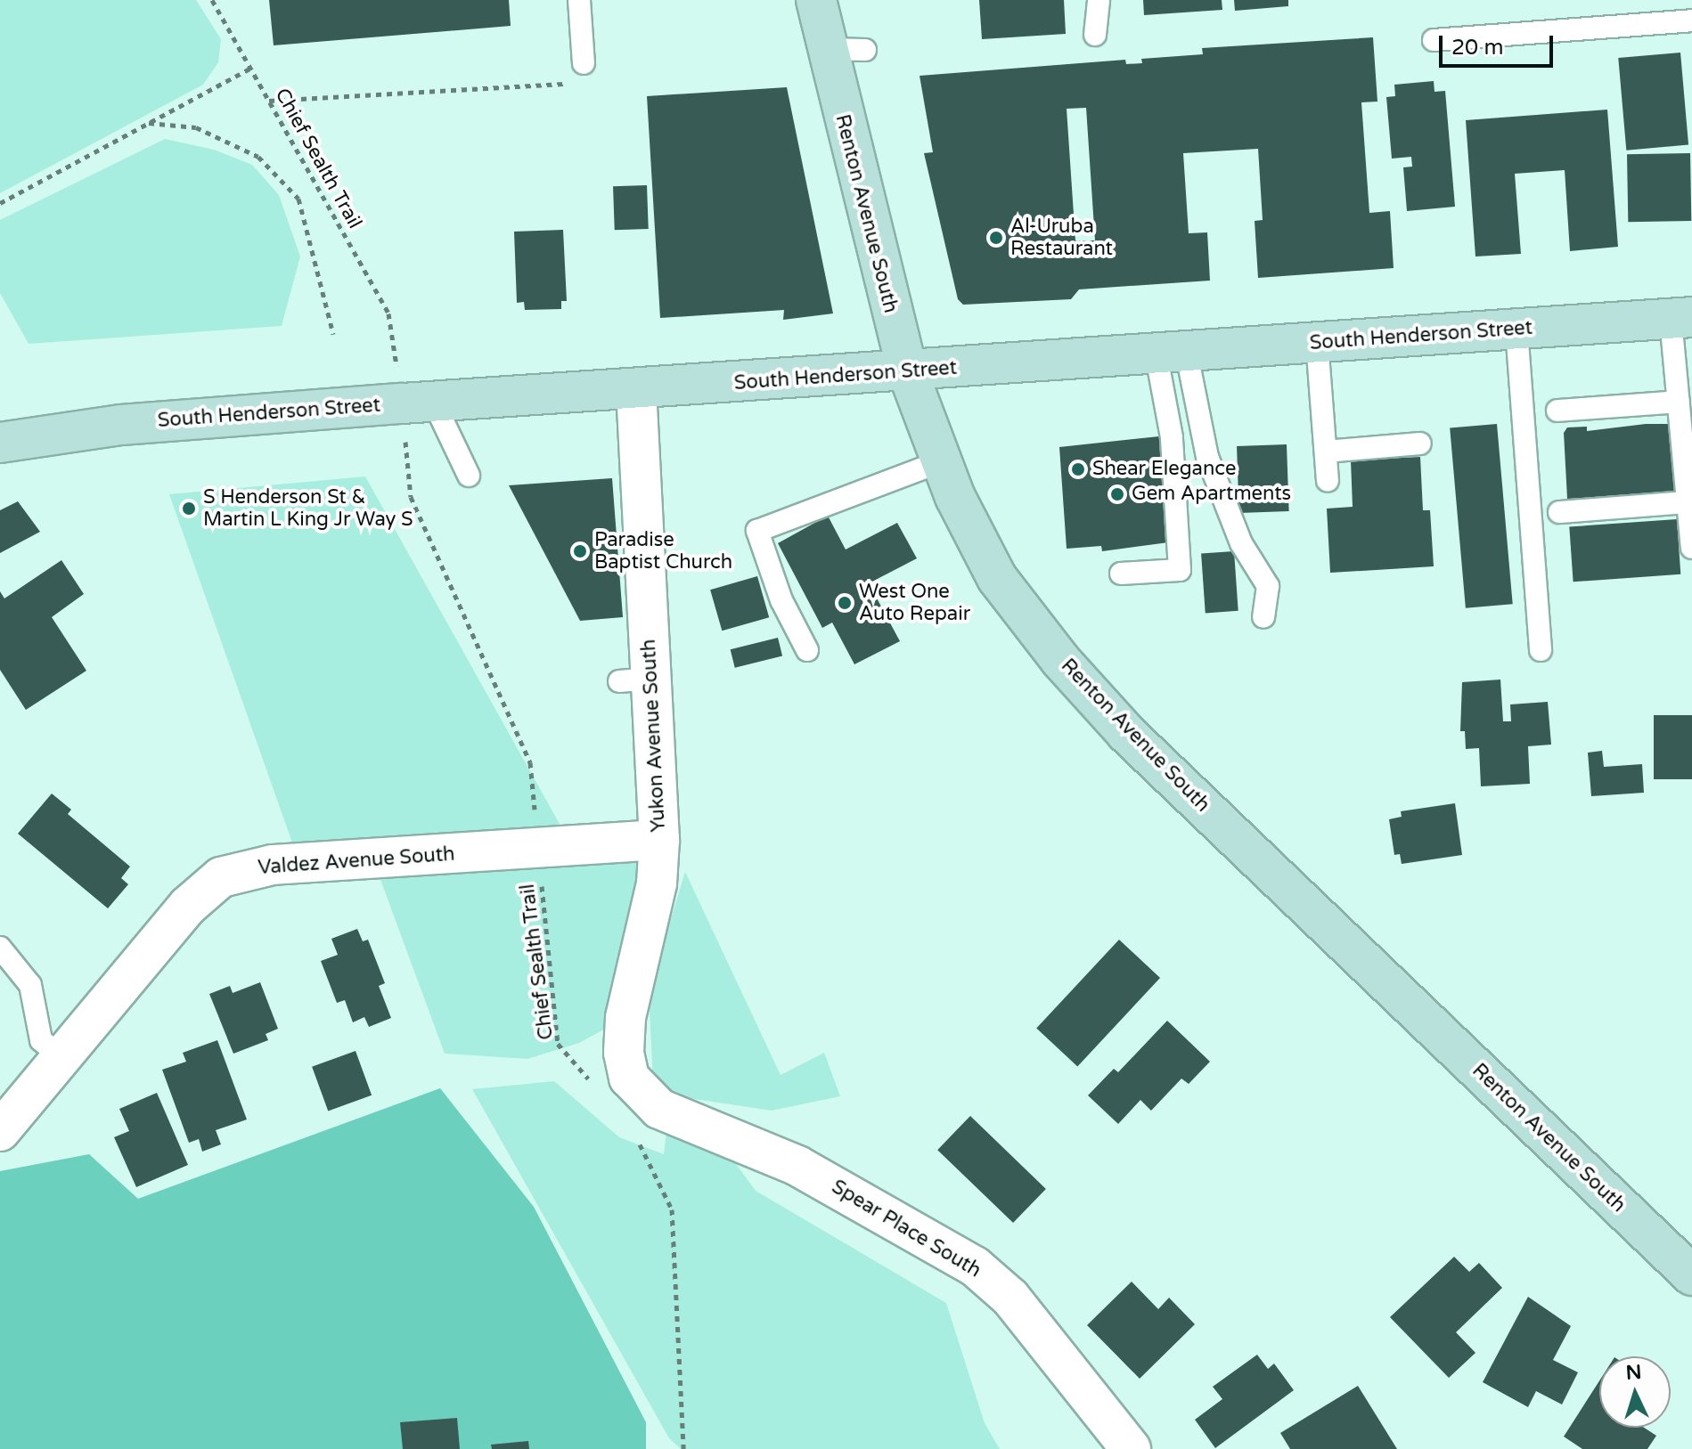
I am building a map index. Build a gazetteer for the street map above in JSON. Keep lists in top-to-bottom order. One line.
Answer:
{"streets":{"main road":["Renton Avenue South","South Henderson Street"],"street":["Yukon Avenue South","Valdez Avenue South","Spear Place South"],"path":["Chief Sealth Trail"]},"crossings":[["Chief Sealth Trail","Valdez Avenue South"],["Renton Avenue South","South Henderson Street"],["South Henderson Street","Yukon Avenue South"],["Yukon Avenue South","Valdez Avenue South"],["Yukon Avenue South","Spear Place South"]],"places":["Al-Uruba Restaurant","Shear Elegance","Gem Apartments","S Henderson St & Martin L King Jr Way S","Paradise Baptist Church","West One Auto Repair"],"scale_bar":"20 m","north":"top"}
